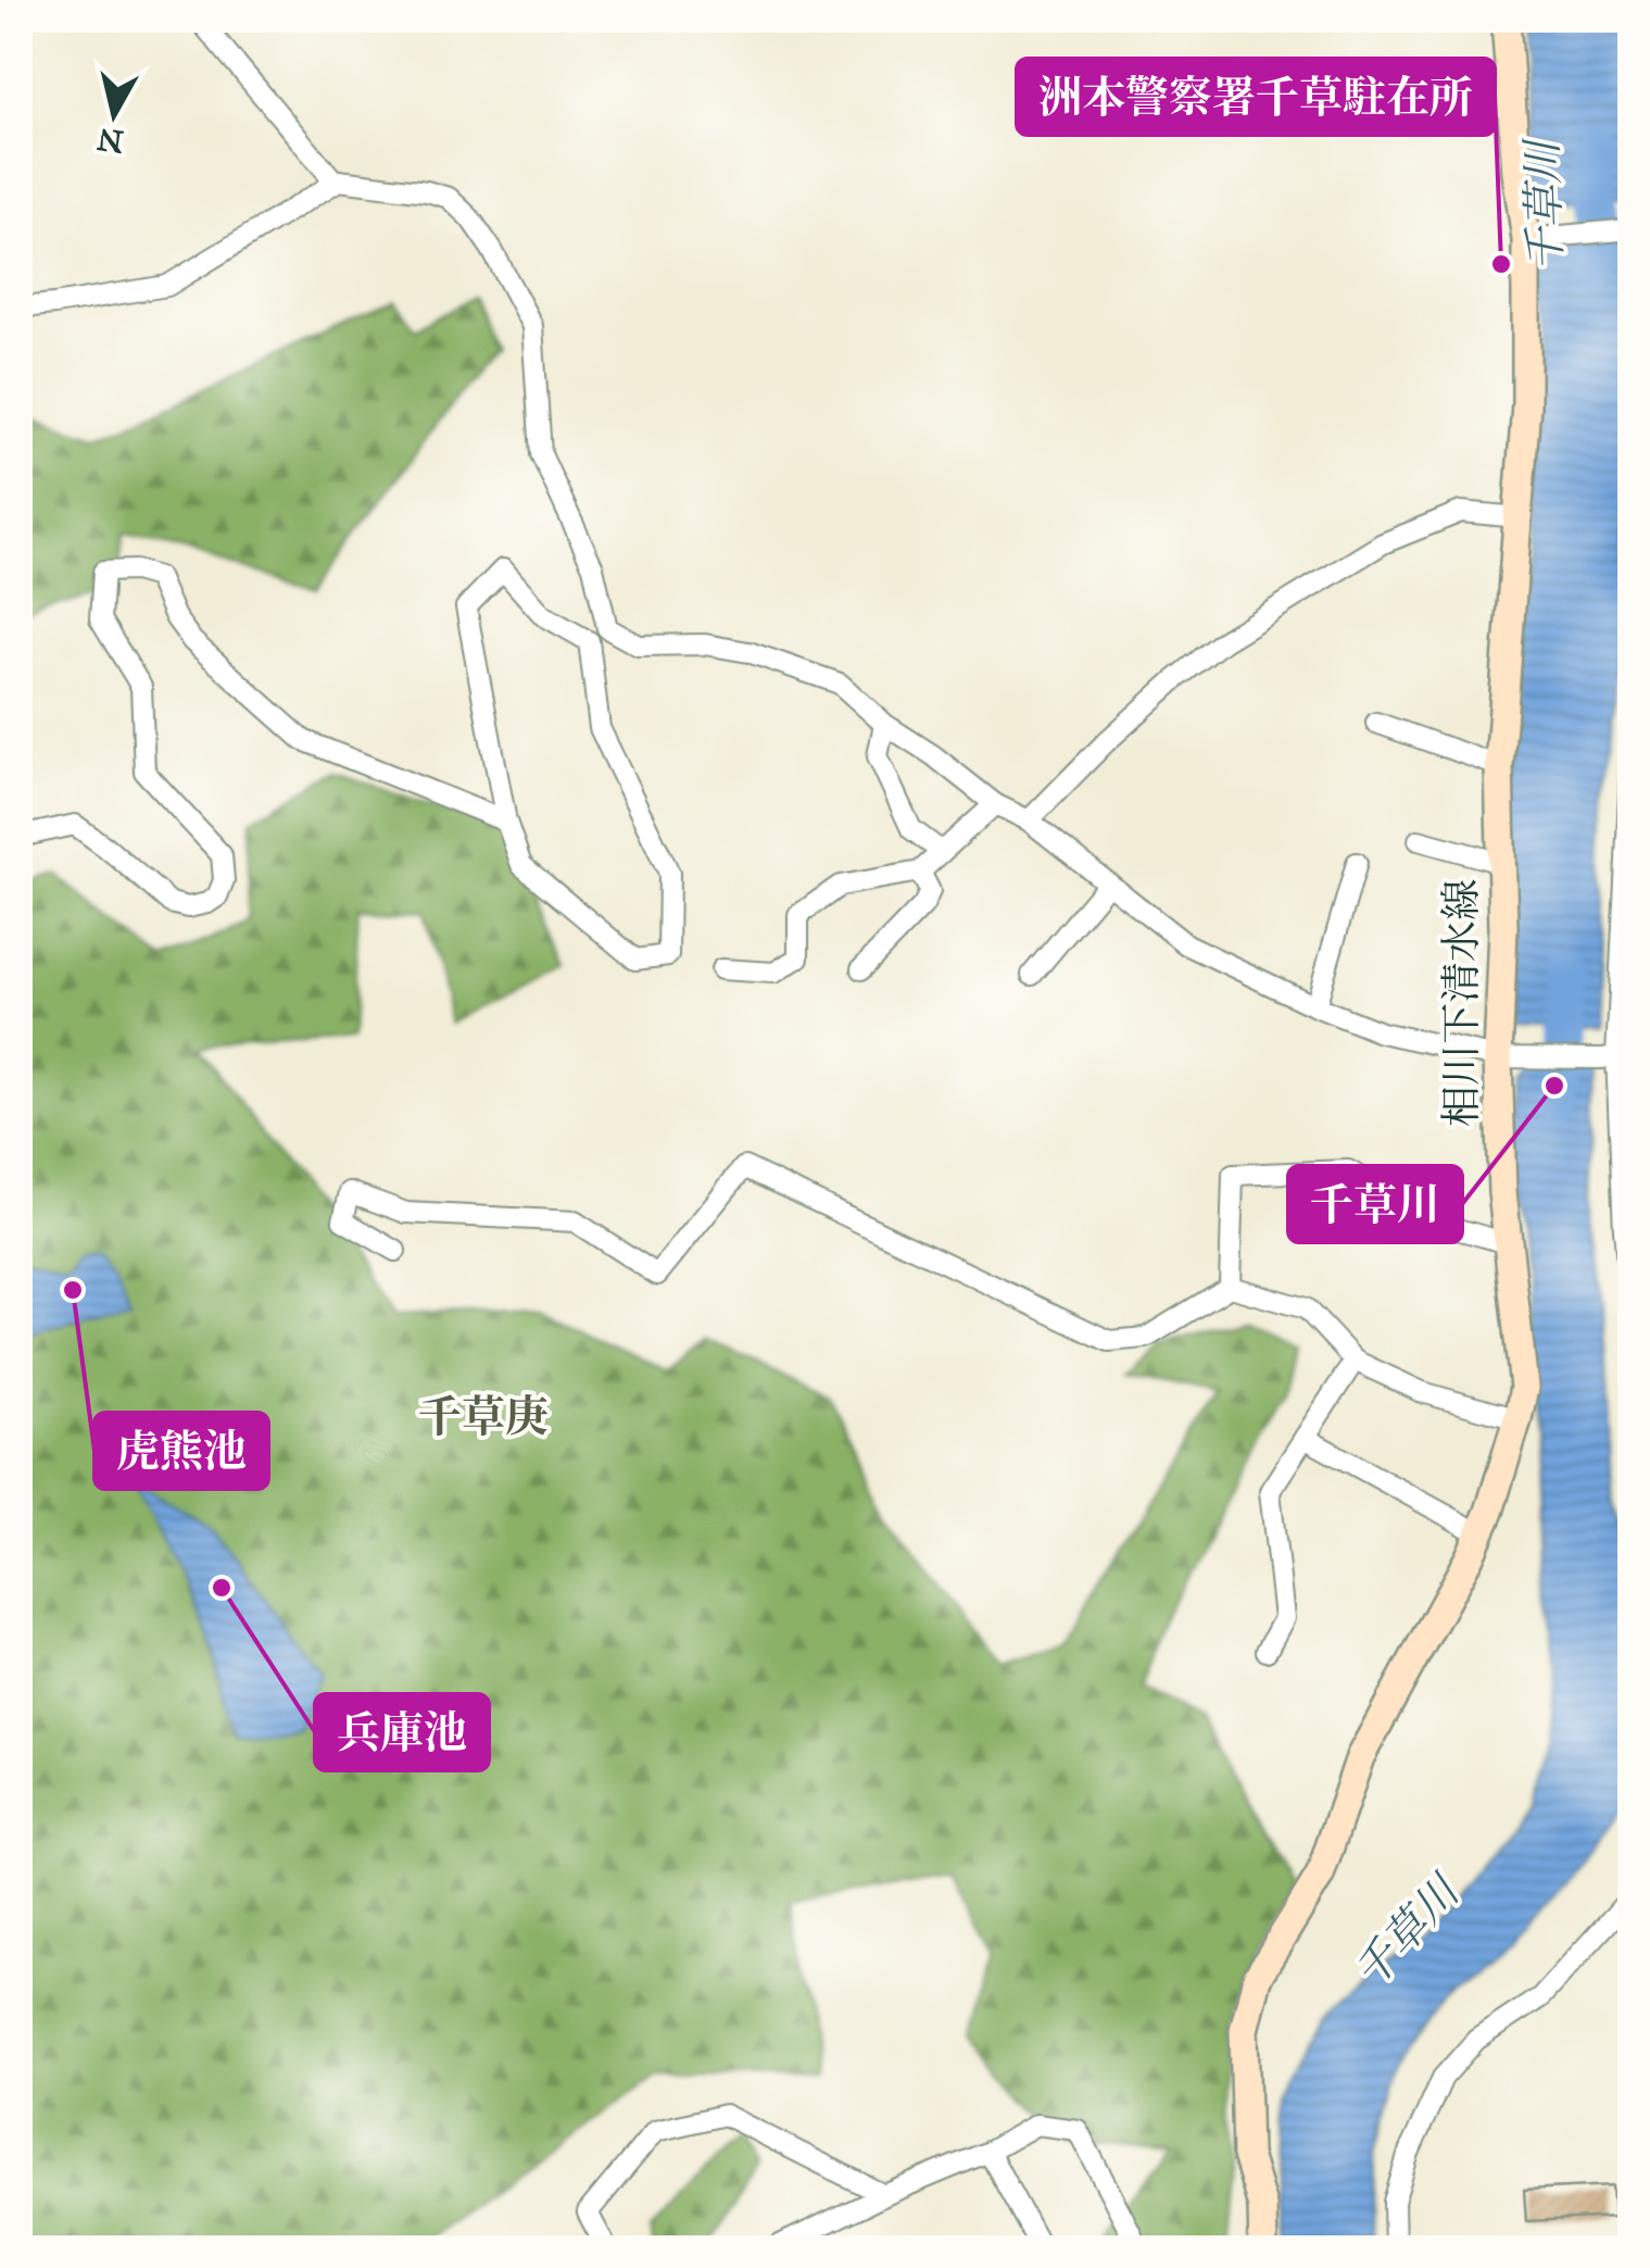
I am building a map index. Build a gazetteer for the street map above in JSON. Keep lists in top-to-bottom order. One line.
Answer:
{"streets":{"main road":["相川下清水線"]},"districts":["千草庚"],"water":["千草川"],"places":["洲本警察署千草駐在所","千草川","虎熊池","兵庫池"],"north":"bottom"}
